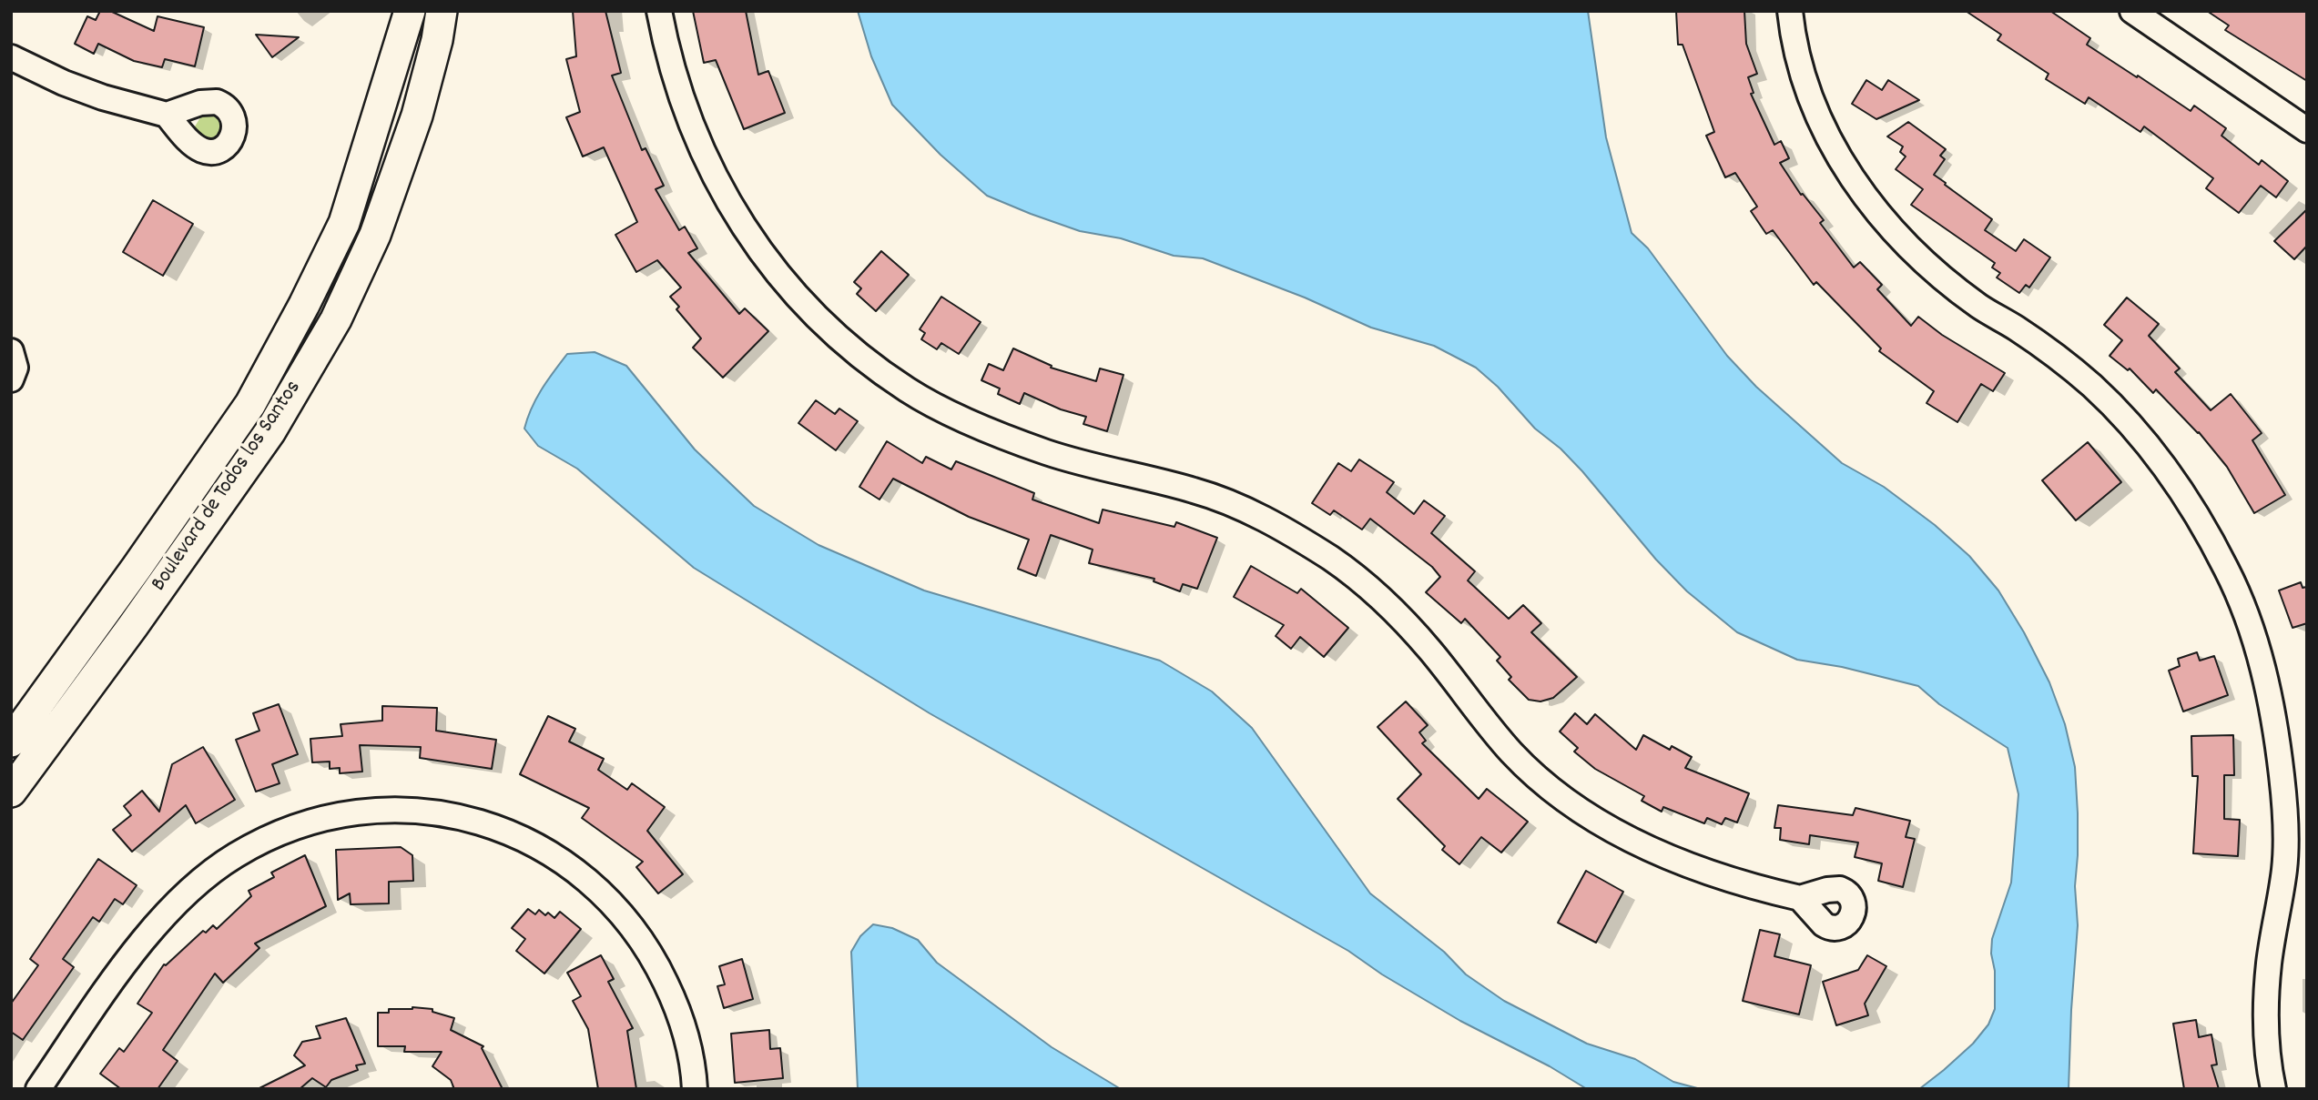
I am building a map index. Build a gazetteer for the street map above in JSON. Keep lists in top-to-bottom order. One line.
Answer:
{"streets":{"street":["Boulevard de Todos los Santos"]}}
